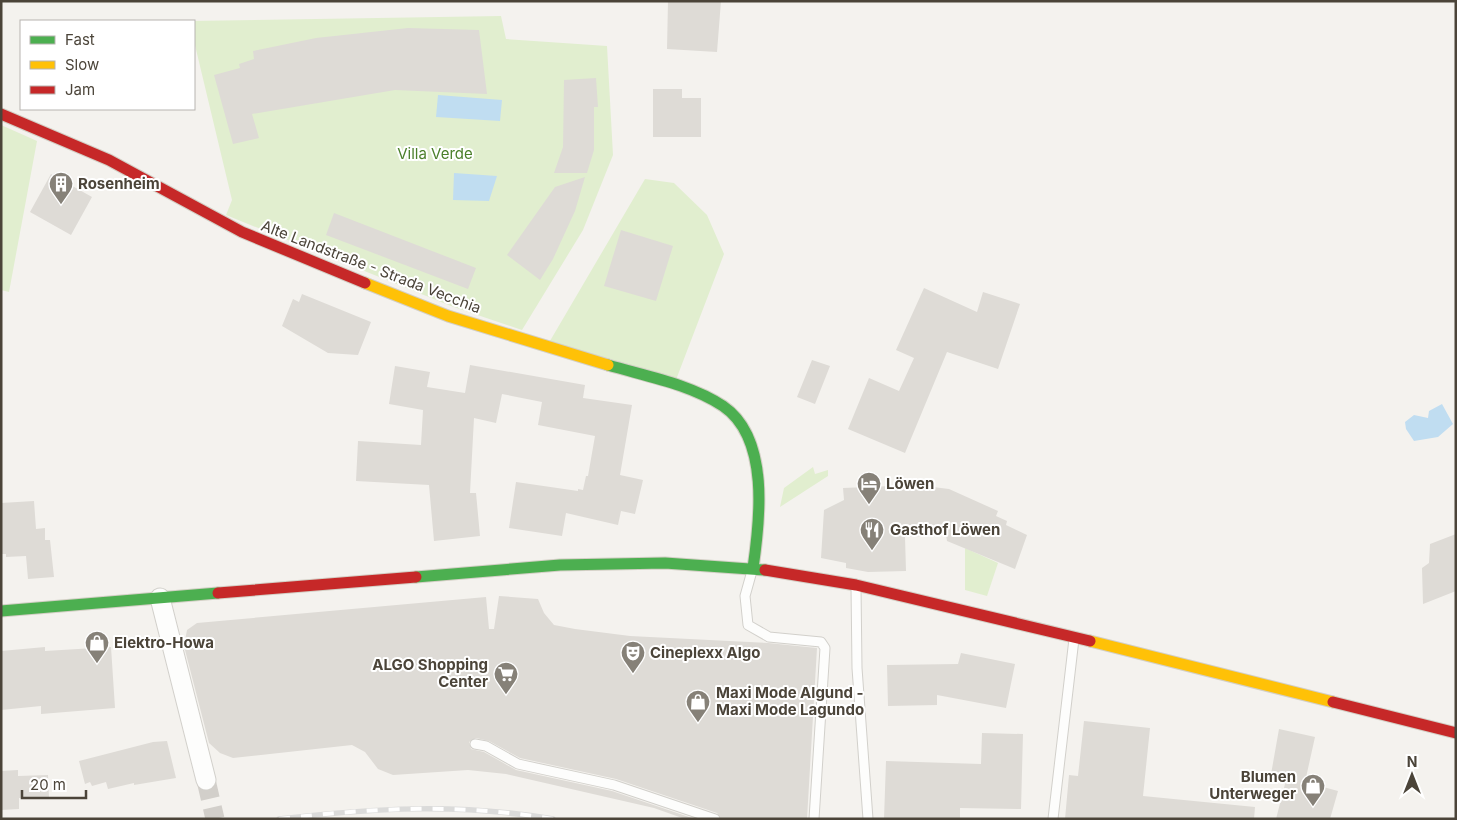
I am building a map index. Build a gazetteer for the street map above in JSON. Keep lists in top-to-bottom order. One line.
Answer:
{"streets":{"main road":["Alte Landstraße - Strada Vecchia"]},"parks":["Villa Verde"],"places":{"building":["Rosenheim"],"hotel":["Löwen"],"restaurant":["Gasthof Löwen"],"shop":["Elektro-Howa","Maxi Mode Algund - Maxi Mode Lagundo","Blumen Unterweger"],"theatre":["Cineplexx Algo"],"supermarket":["ALGO Shopping Center"]},"legend":["Fast","Slow","Jam"],"scale_bar":"20 m","north":"top"}
